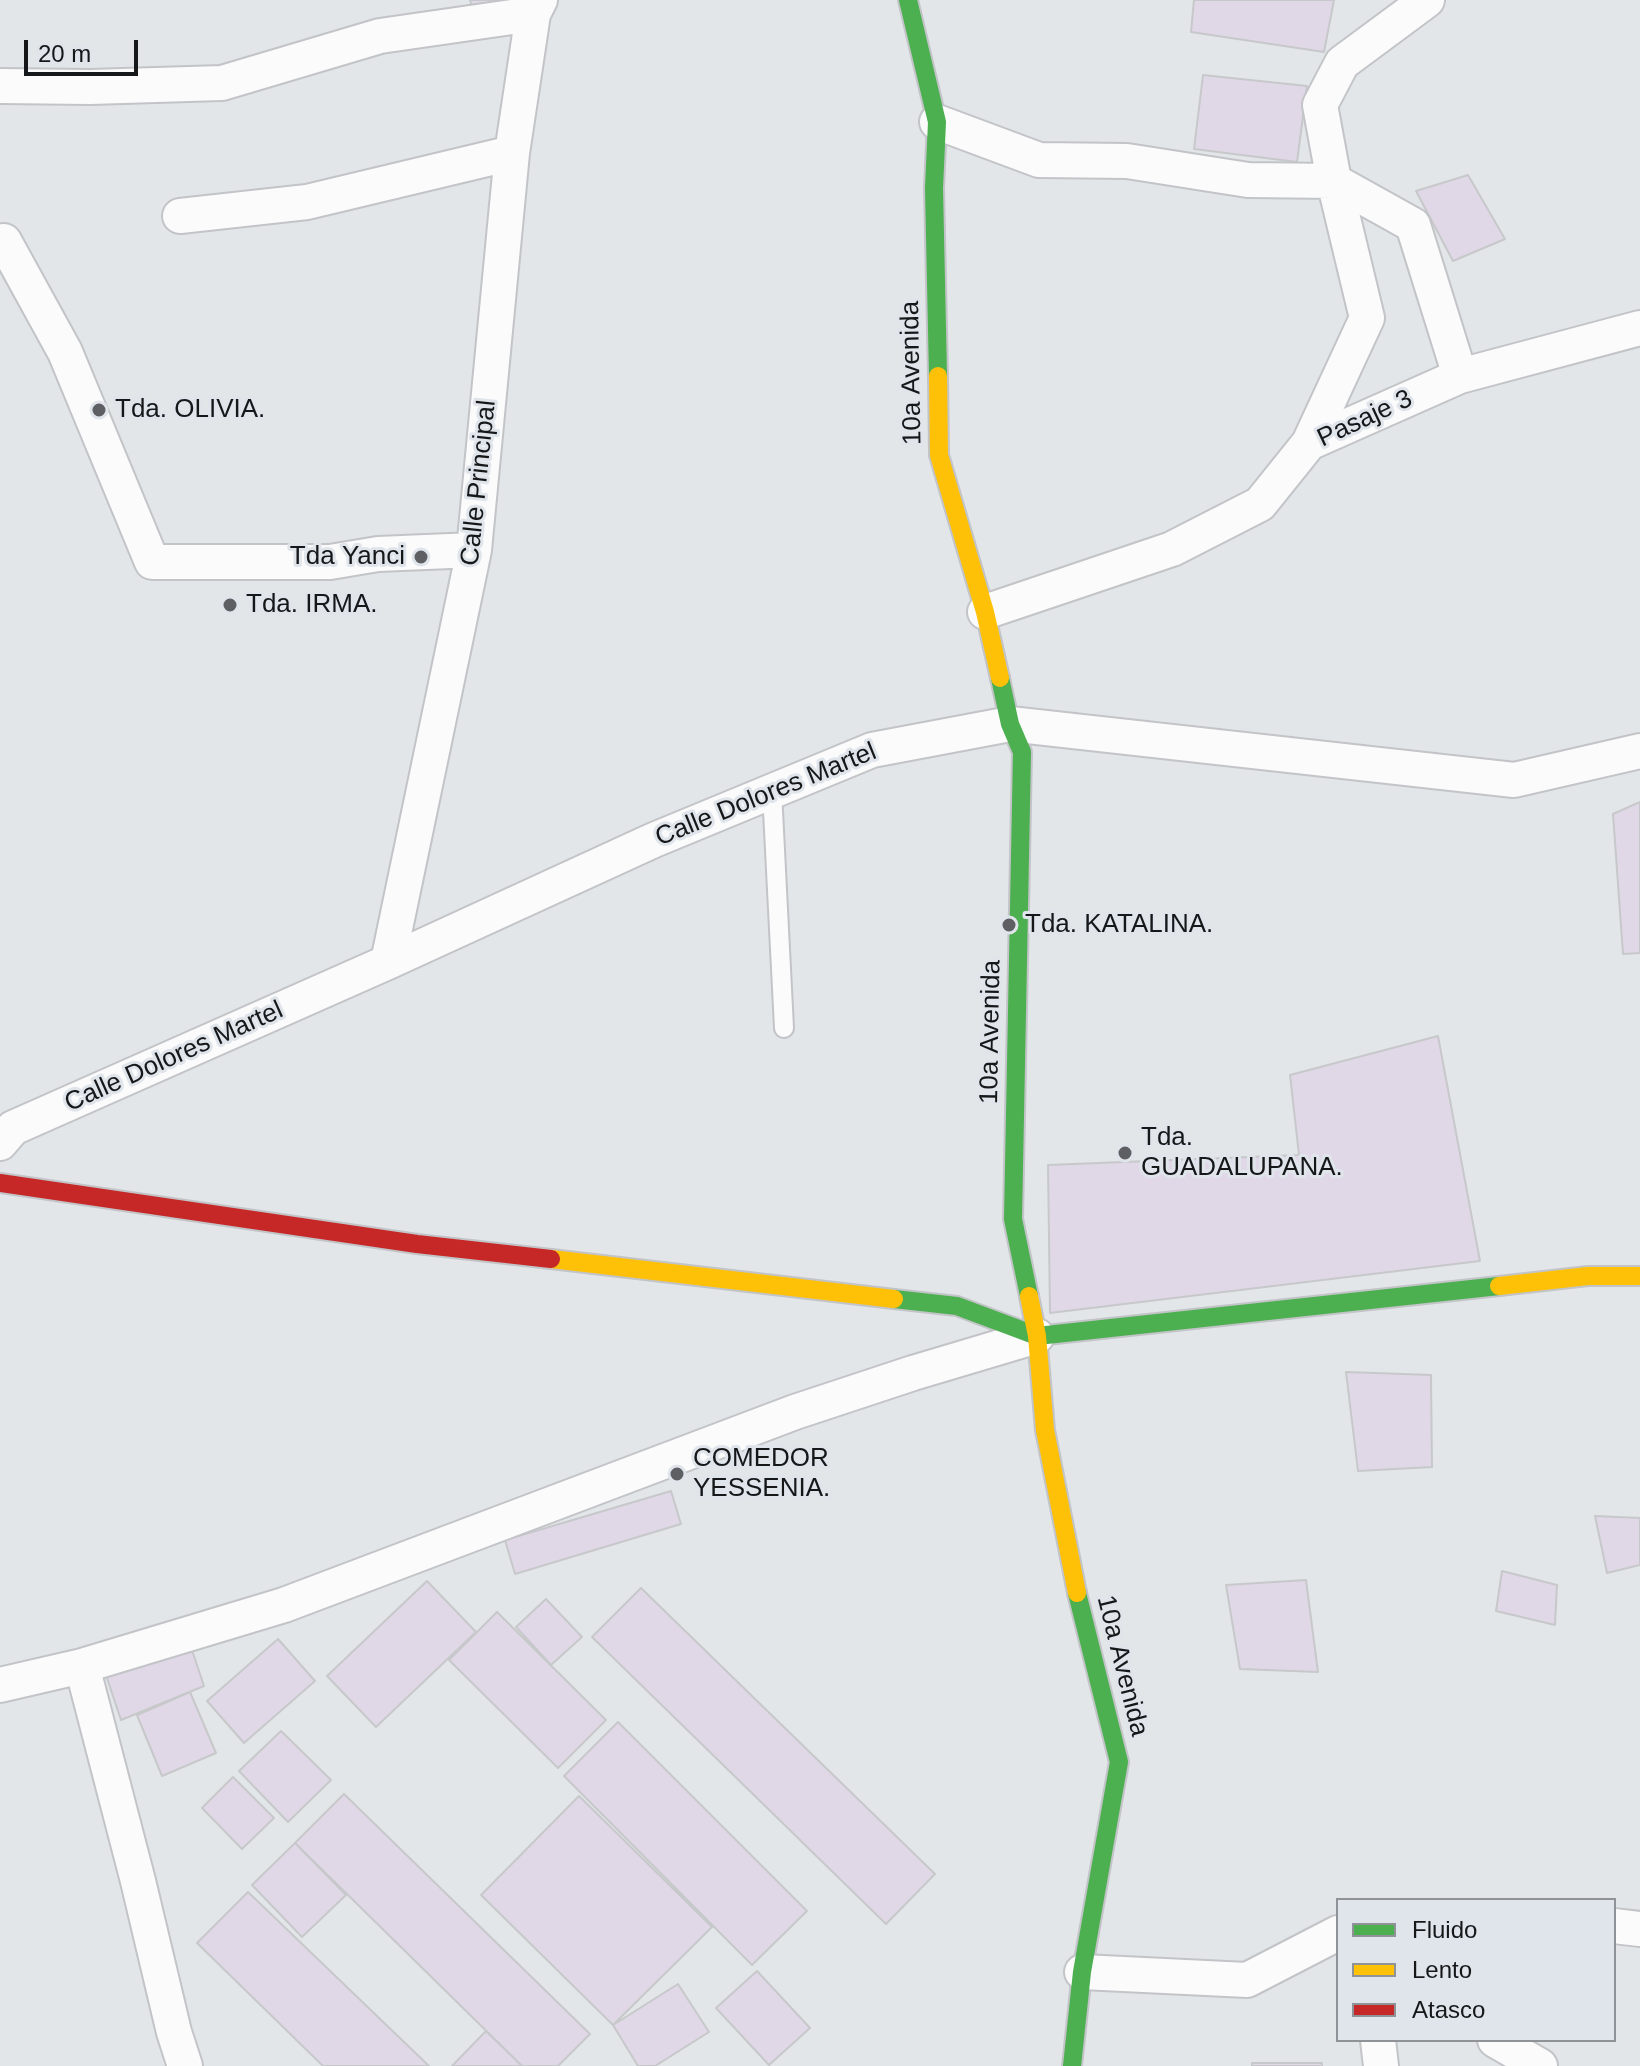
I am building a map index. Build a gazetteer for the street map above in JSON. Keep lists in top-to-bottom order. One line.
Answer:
{"streets":{"street":["10a Avenida","Pasaje 3","Calle Principal","Calle Dolores Martel"]},"crossings":[["10a Avenida","Pasaje 3"],["10a Avenida","Calle Dolores Martel"],["Calle Principal","Calle Dolores Martel"]],"places":["Tda. OLIVIA.","Tda Yanci","Tda. IRMA.","Tda. KATALINA.","Tda. GUADALUPANA.","COMEDOR YESSENIA."],"legend":["Fluido","Lento","Atasco"],"scale_bar":"20 m"}
